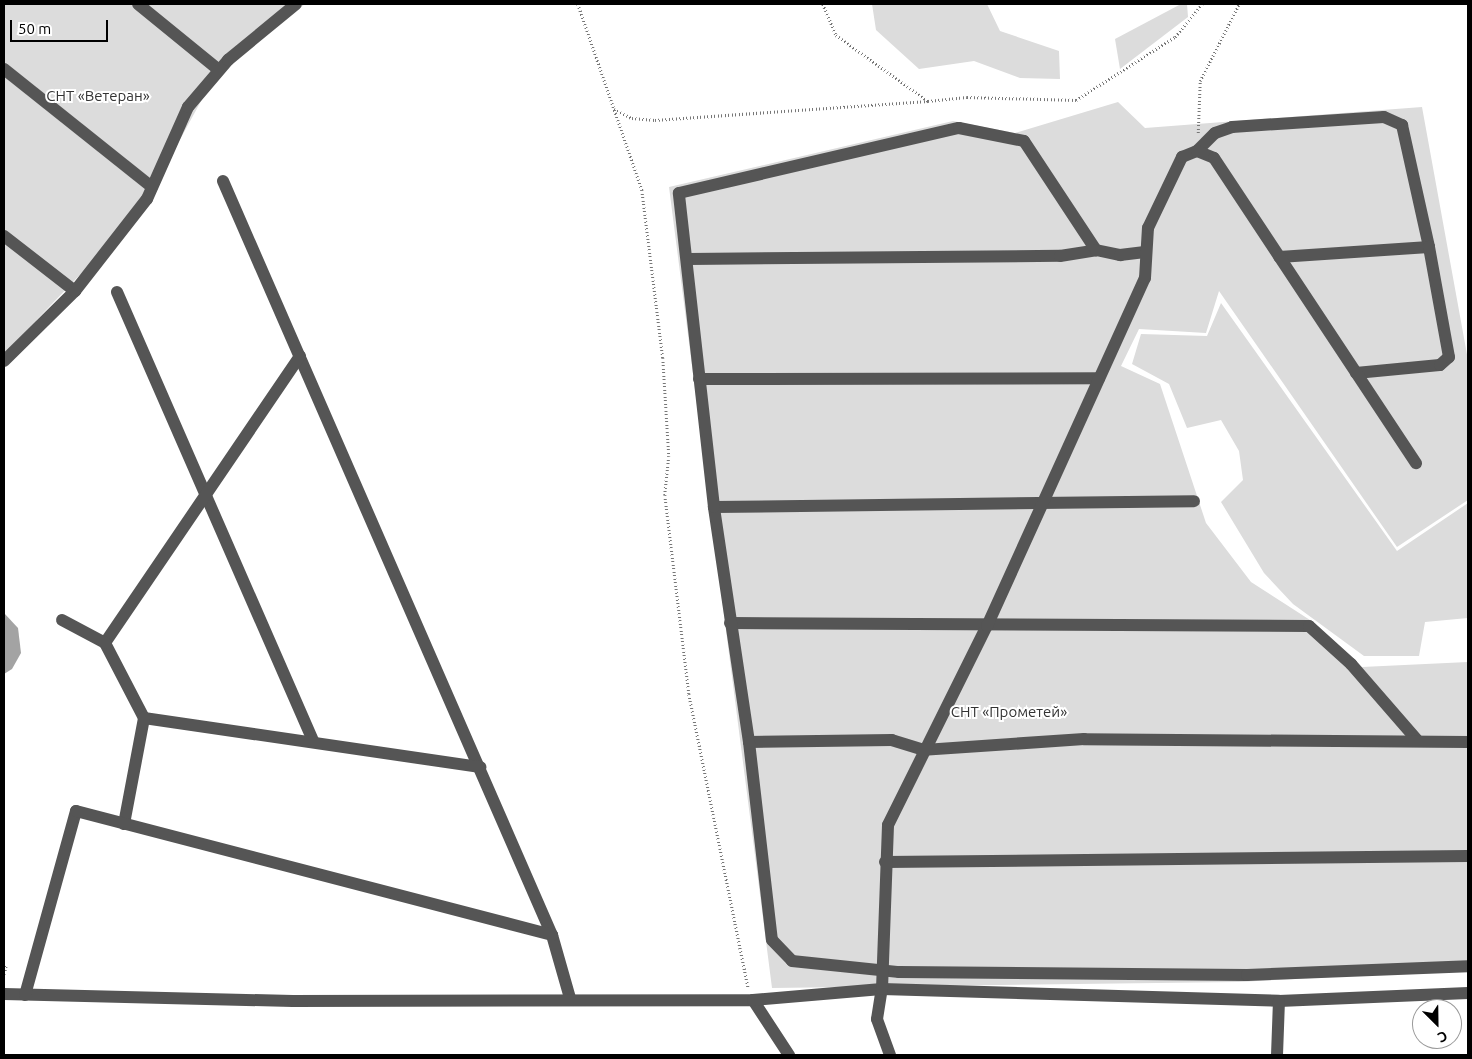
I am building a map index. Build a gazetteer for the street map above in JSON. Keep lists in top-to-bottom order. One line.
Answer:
{"parks":["СНТ «Ветеран»","СНТ «Прометей»"],"scale_bar":"50 m","north":"bottom right"}
